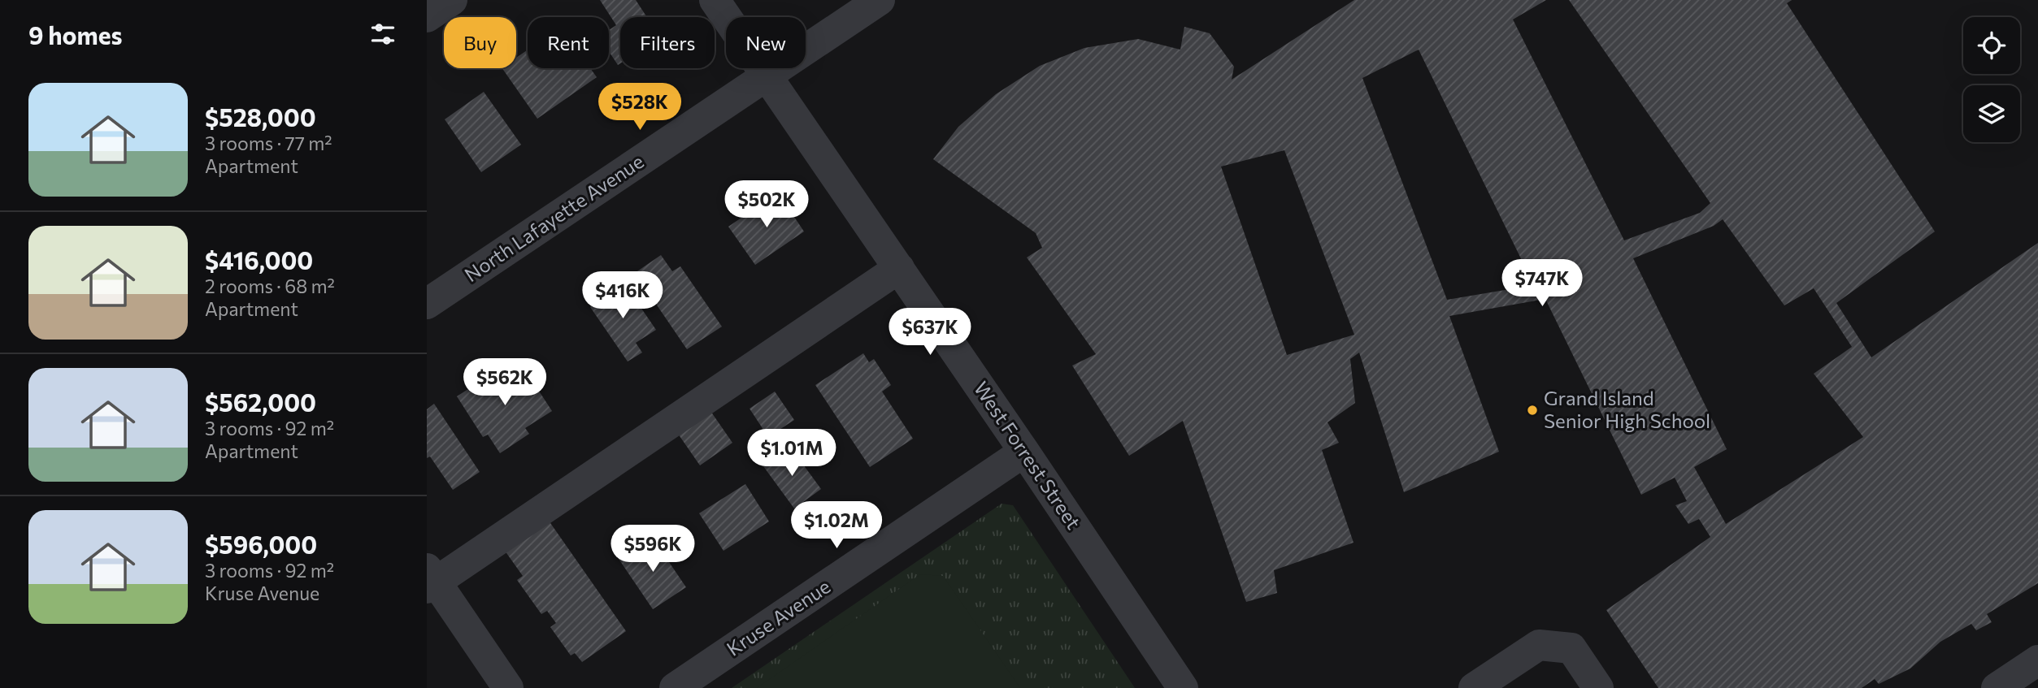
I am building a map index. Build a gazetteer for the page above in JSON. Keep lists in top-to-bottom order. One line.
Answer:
{"streets":{"street":["North Lafayette Avenue","West Forrest Street","Kruse Avenue"]},"crossings":[["North Lafayette Avenue","West Forrest Street"],["West Forrest Street","Kruse Avenue"]],"places":["Grand Island Senior High School"],"page":{"heading":"9 homes","chip":["Buy","Rent","Filters","New"],"list":[{"name":"$528,000","note":"3 rooms · 77 m² · Apartment"},{"name":"$416,000","note":"2 rooms · 68 m² · Apartment"},{"name":"$562,000","note":"3 rooms · 92 m² · Apartment"},{"name":"$596,000","note":"3 rooms · 92 m² · Kruse Avenue"}],"price":["$528K","$502K","$747K","$416K","$637K","$562K","$1.01M","$1.02M","$596K"]}}
